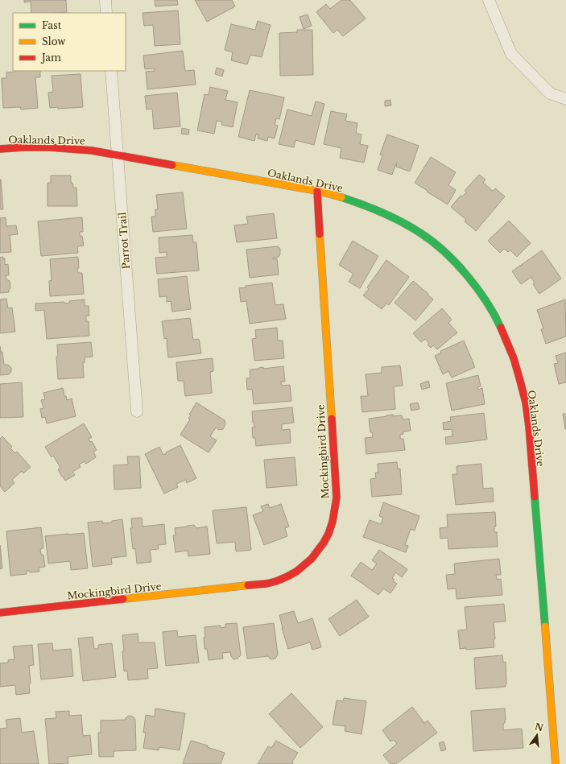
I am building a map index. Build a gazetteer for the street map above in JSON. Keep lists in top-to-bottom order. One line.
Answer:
{"streets":{"street":["Oaklands Drive","Parrot Trail","Mockingbird Drive"]},"crossings":[["Oaklands Drive","Parrot Trail"],["Oaklands Drive","Mockingbird Drive"]],"legend":["Fast","Slow","Jam"],"north":"top"}
